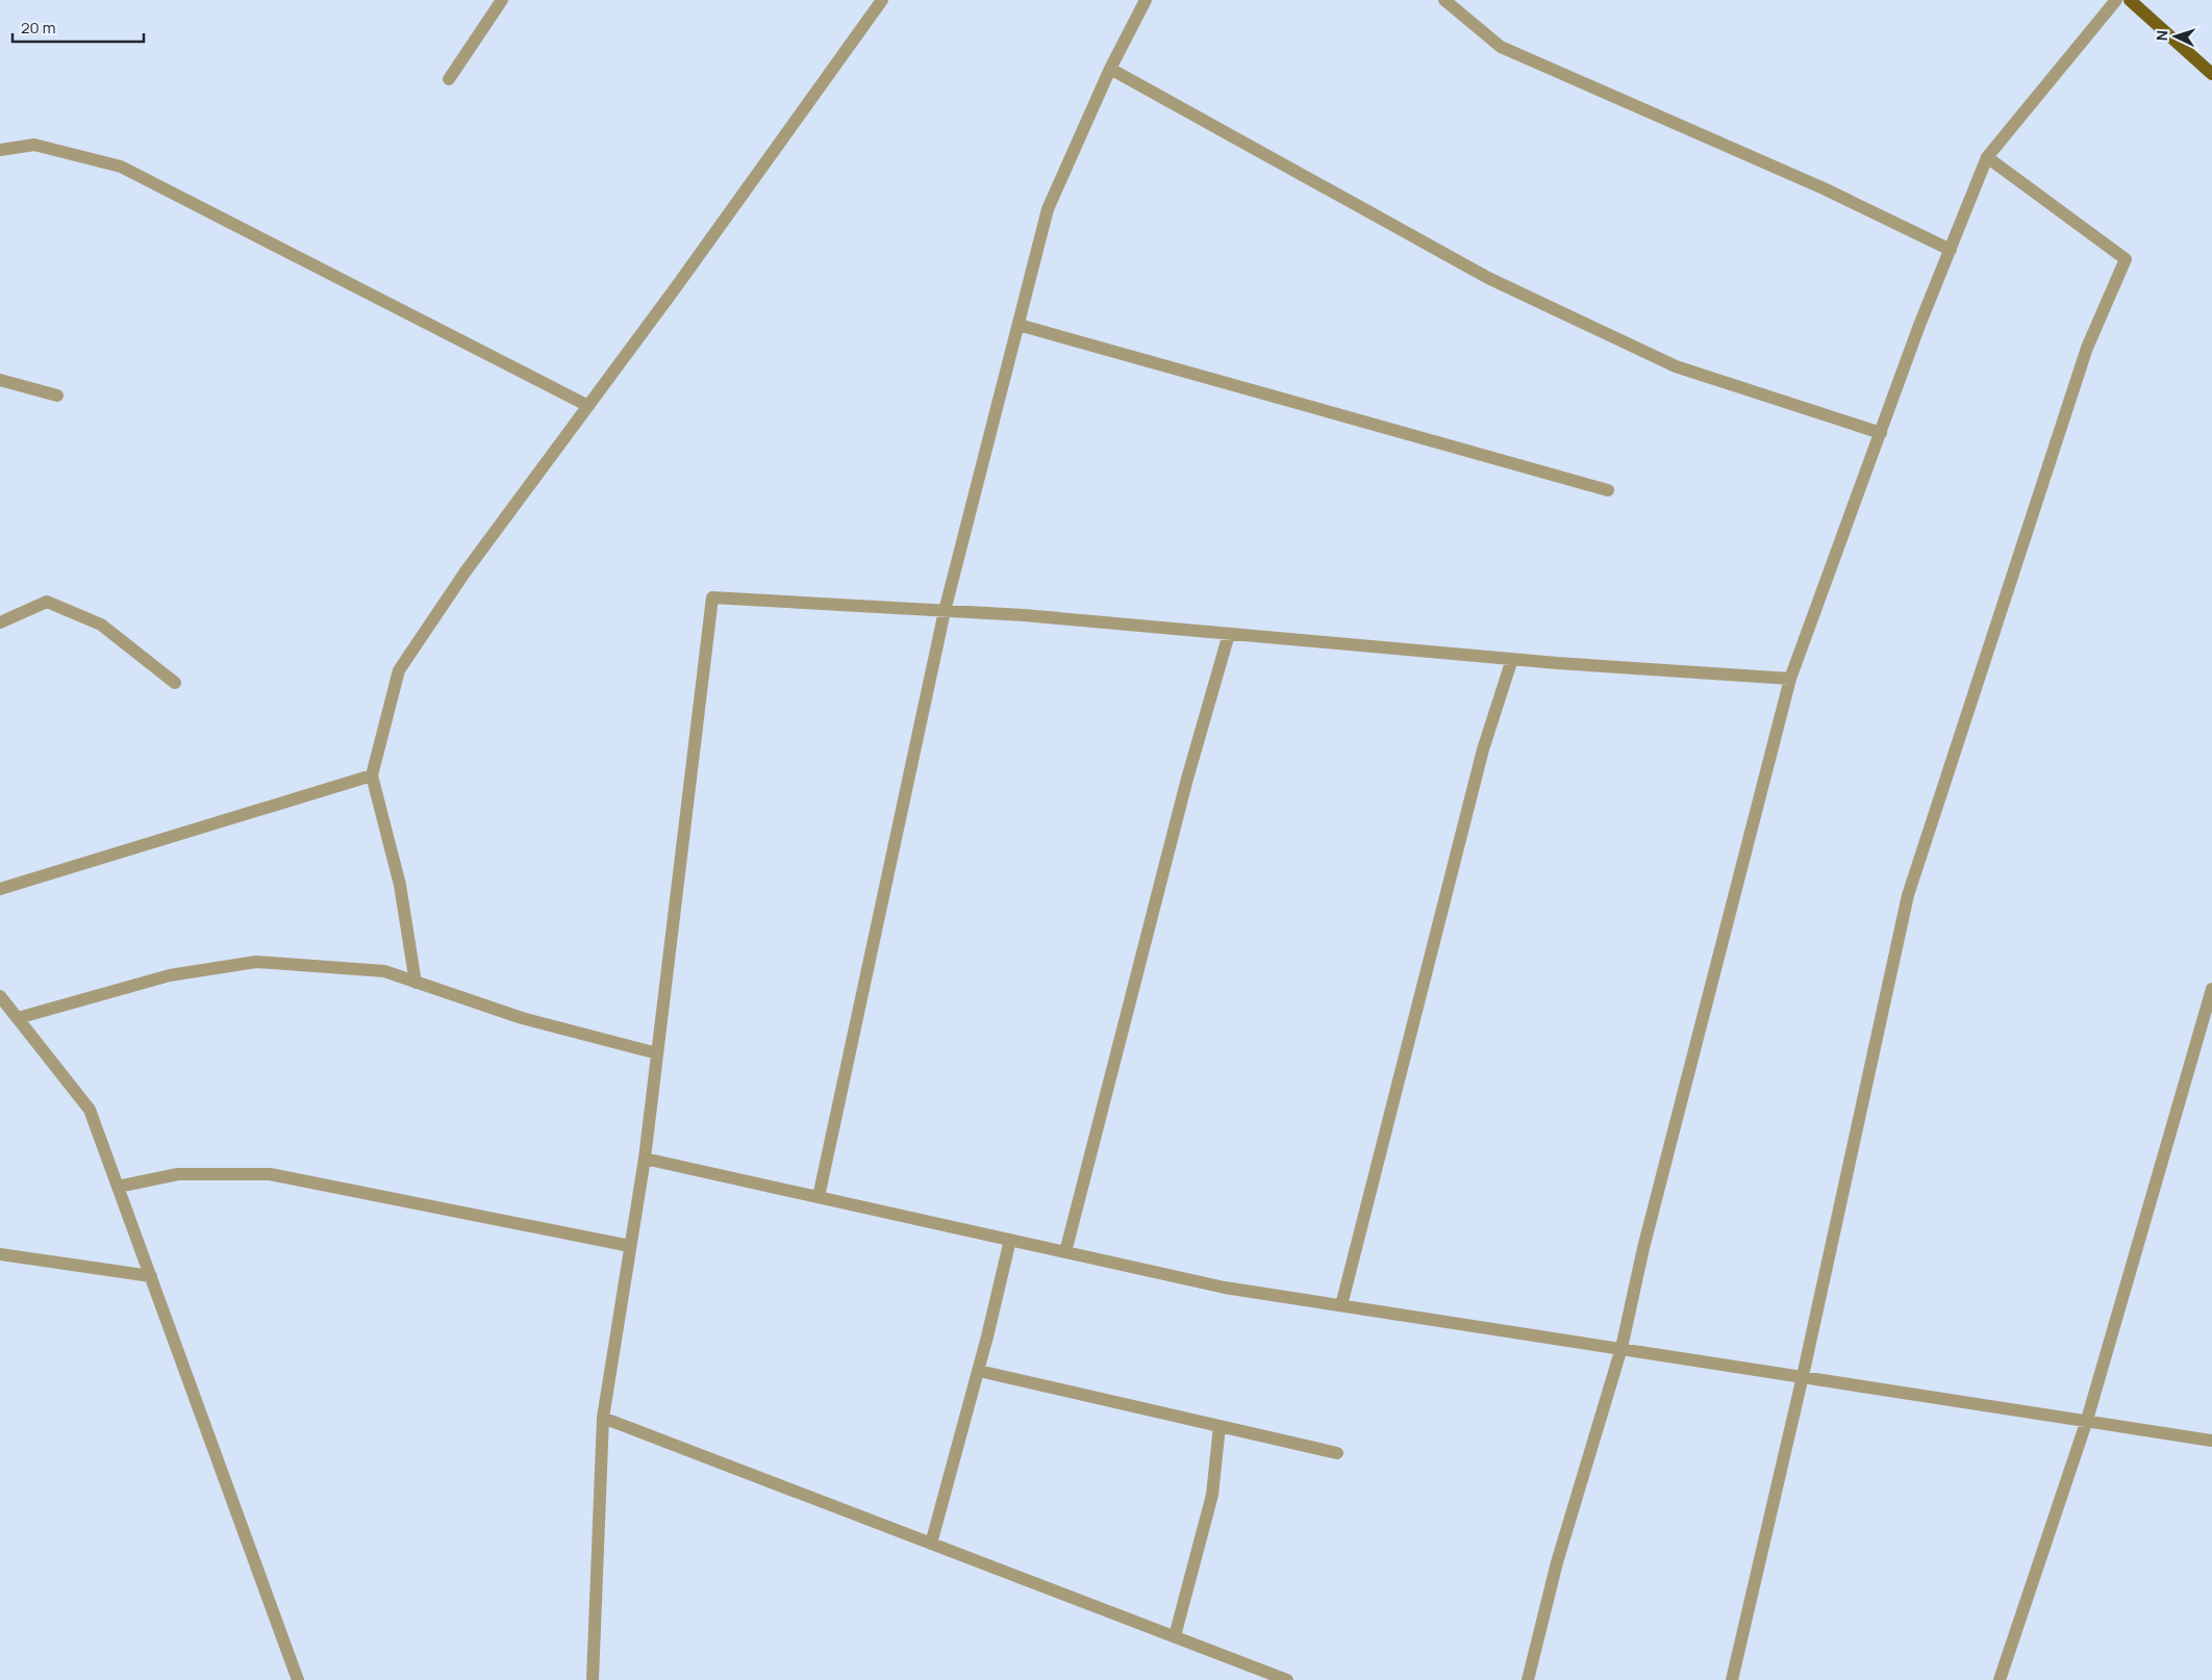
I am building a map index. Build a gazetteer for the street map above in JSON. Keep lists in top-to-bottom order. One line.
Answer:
{"scale_bar":"20 m","north":"left"}
